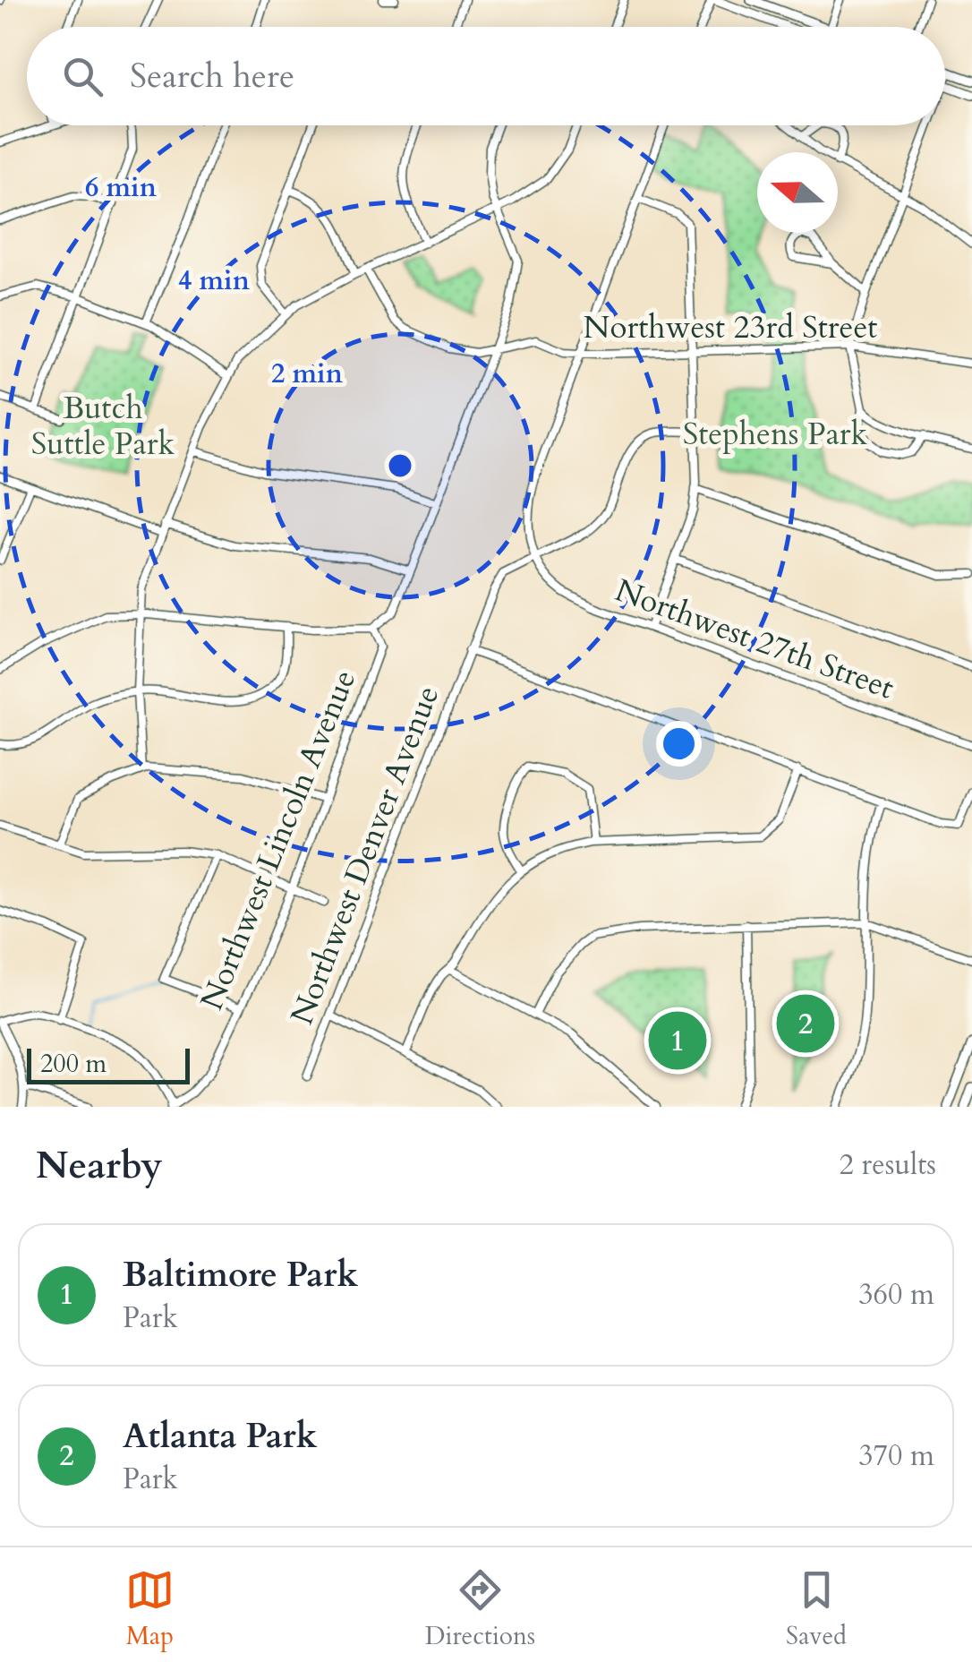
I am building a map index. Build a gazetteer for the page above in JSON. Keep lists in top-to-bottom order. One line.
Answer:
{"streets":{"street":["Northwest 23rd Street","Northwest 27th Street","Northwest Lincoln Avenue","Northwest Denver Avenue"]},"crossings":[["Northwest 27th Street","Northwest Denver Avenue"]],"parks":["Butch Suttle Park","Stephens Park"],"scale_bar":"200 m","north":"left","page":{"search":"Search here","pins":["2","1"],"scale":"200 m","heading":["Nearby","2 results"],"list":[{"mark":"1","name":"Baltimore Park","note":"Park","value":"360 m"},{"mark":"2","name":"Atlanta Park","note":"Park","value":"370 m"}],"nav":["Map","Directions","Saved"]},"rings":["6 min","4 min","2 min"]}
